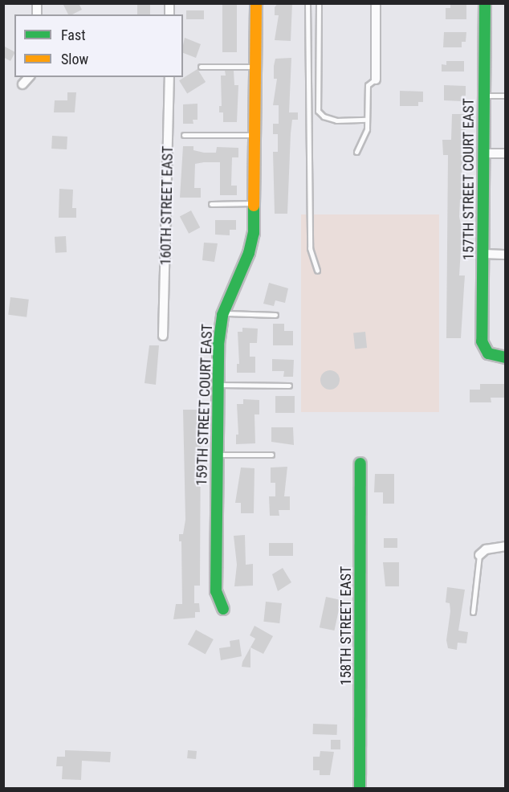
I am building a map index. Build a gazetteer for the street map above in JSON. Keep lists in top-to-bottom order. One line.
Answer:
{"streets":{"street":["157TH STREET COURT EAST","160TH STREET EAST","159TH STREET COURT EAST","158TH STREET EAST"]},"legend":["Fast","Slow"]}
